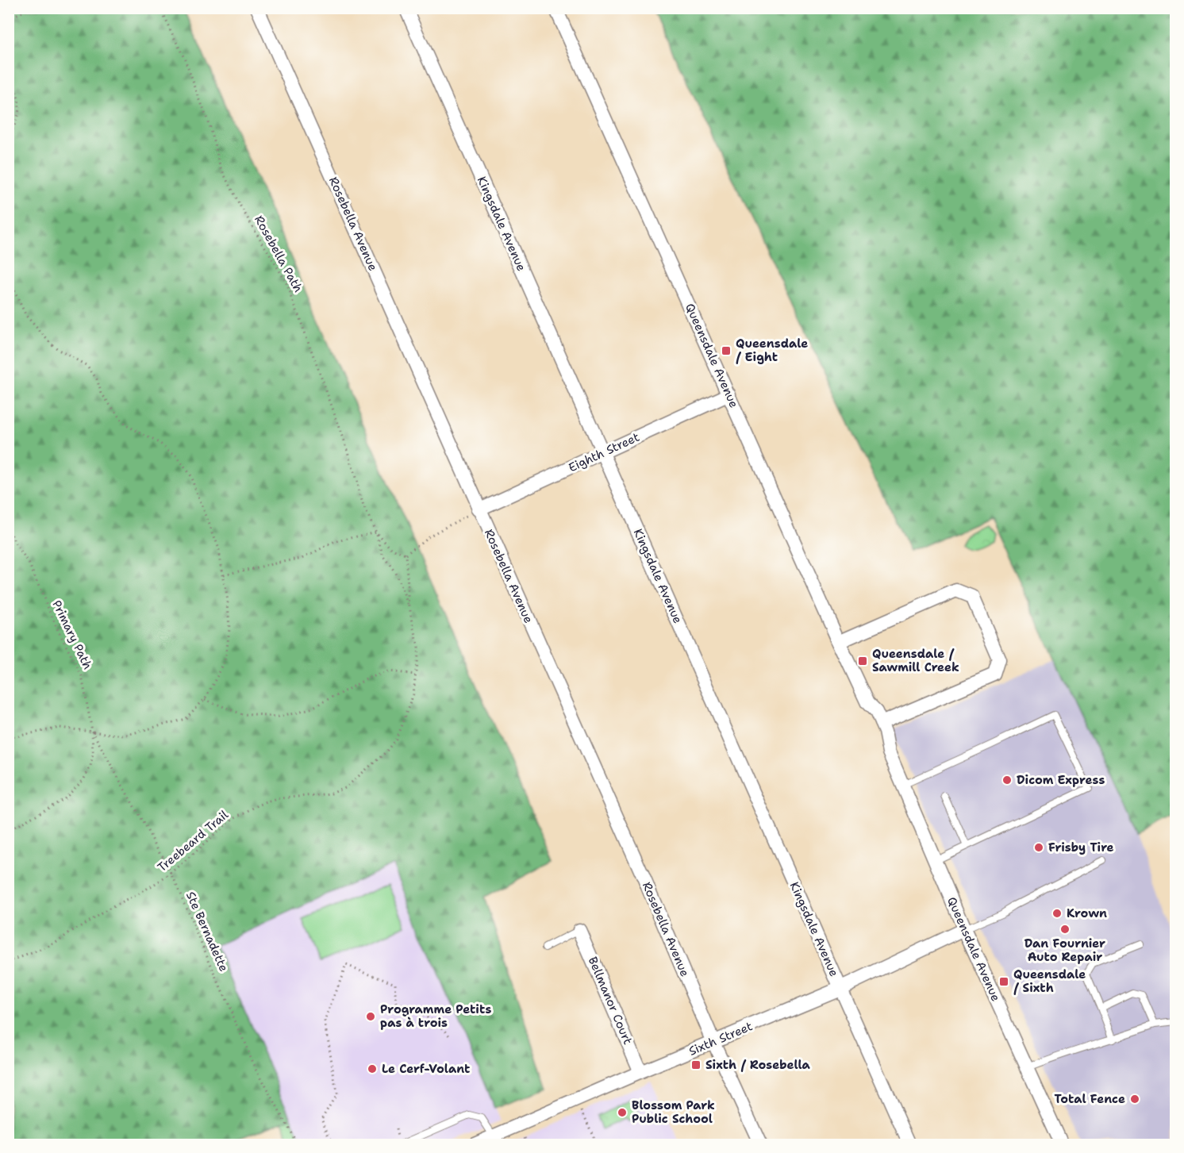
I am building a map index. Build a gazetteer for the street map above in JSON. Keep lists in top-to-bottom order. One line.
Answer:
{"streets":{"street":["Rosebella Avenue","Kingsdale Avenue","Queensdale Avenue","Eighth Street","Bellmanor Court","Sixth Street"],"path":["Rosebella Path","Primary Path","Treebeard Trail","Ste Bernadette"]},"crossings":[["Rosebella Avenue","Eighth Street"],["Rosebella Avenue","Sixth Street"],["Kingsdale Avenue","Eighth Street"],["Kingsdale Avenue","Sixth Street"],["Rosebella Path","Treebeard Trail"],["Queensdale Avenue","Eighth Street"],["Queensdale Avenue","Sixth Street"],["Primary Path","Ste Bernadette"],["Treebeard Trail","Ste Bernadette"],["Bellmanor Court","Sixth Street"]],"places":{"transit":["Queensdale / Eight","Queensdale / Sawmill Creek","Queensdale / Sixth","Sixth / Rosebella"],"other":["Dicom Express","Frisby Tire","Krown","Dan Fournier Auto Repair","Programme Petits pas à trois","Le Cerf-Volant","Total Fence","Blossom Park Public School"]}}
